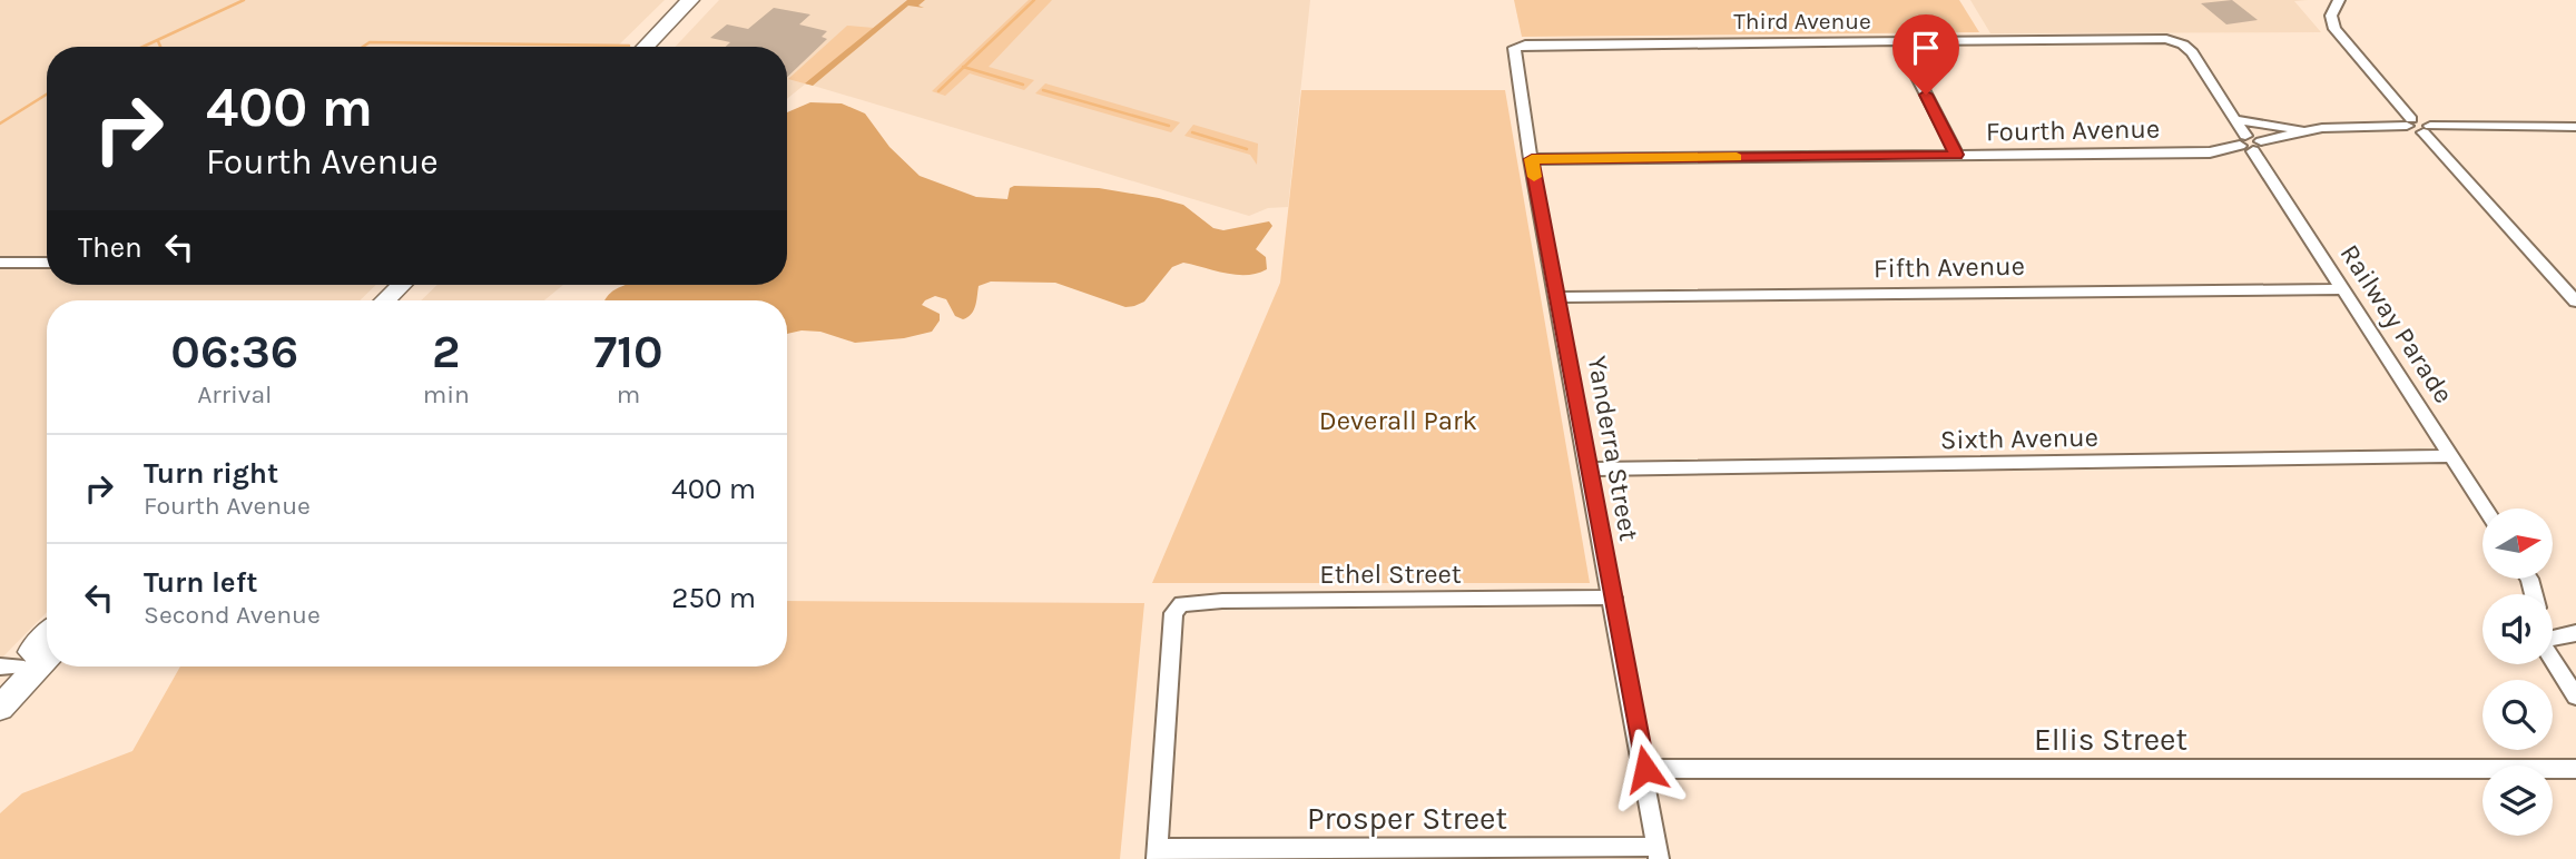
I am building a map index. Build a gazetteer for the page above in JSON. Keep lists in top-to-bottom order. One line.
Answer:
{"streets":{"street":["Third Avenue","Fourth Avenue","Fifth Avenue","Railway Parade","Sixth Avenue","Yanderra Street","Ethel Street","Ellis Street","Prosper Street"]},"crossings":[["Third Avenue","Railway Parade"],["Third Avenue","Yanderra Street"],["Fourth Avenue","Railway Parade"],["Fourth Avenue","Yanderra Street"],["Fifth Avenue","Railway Parade"],["Fifth Avenue","Yanderra Street"],["Railway Parade","Sixth Avenue"],["Sixth Avenue","Yanderra Street"],["Yanderra Street","Ethel Street"],["Yanderra Street","Ellis Street"],["Yanderra Street","Prosper Street"],["Ethel Street","Prosper Street"]],"parks":["Deverall Park"],"north":"right","page":{"turn":["400 m","Fourth Avenue"],"then":"Then","eta":["06:36","Arrival","2","min","710","m"],"list":[{"name":"Turn right","note":"Fourth Avenue","value":"400 m"},{"name":"Turn left","note":"Second Avenue","value":"250 m"}]}}
